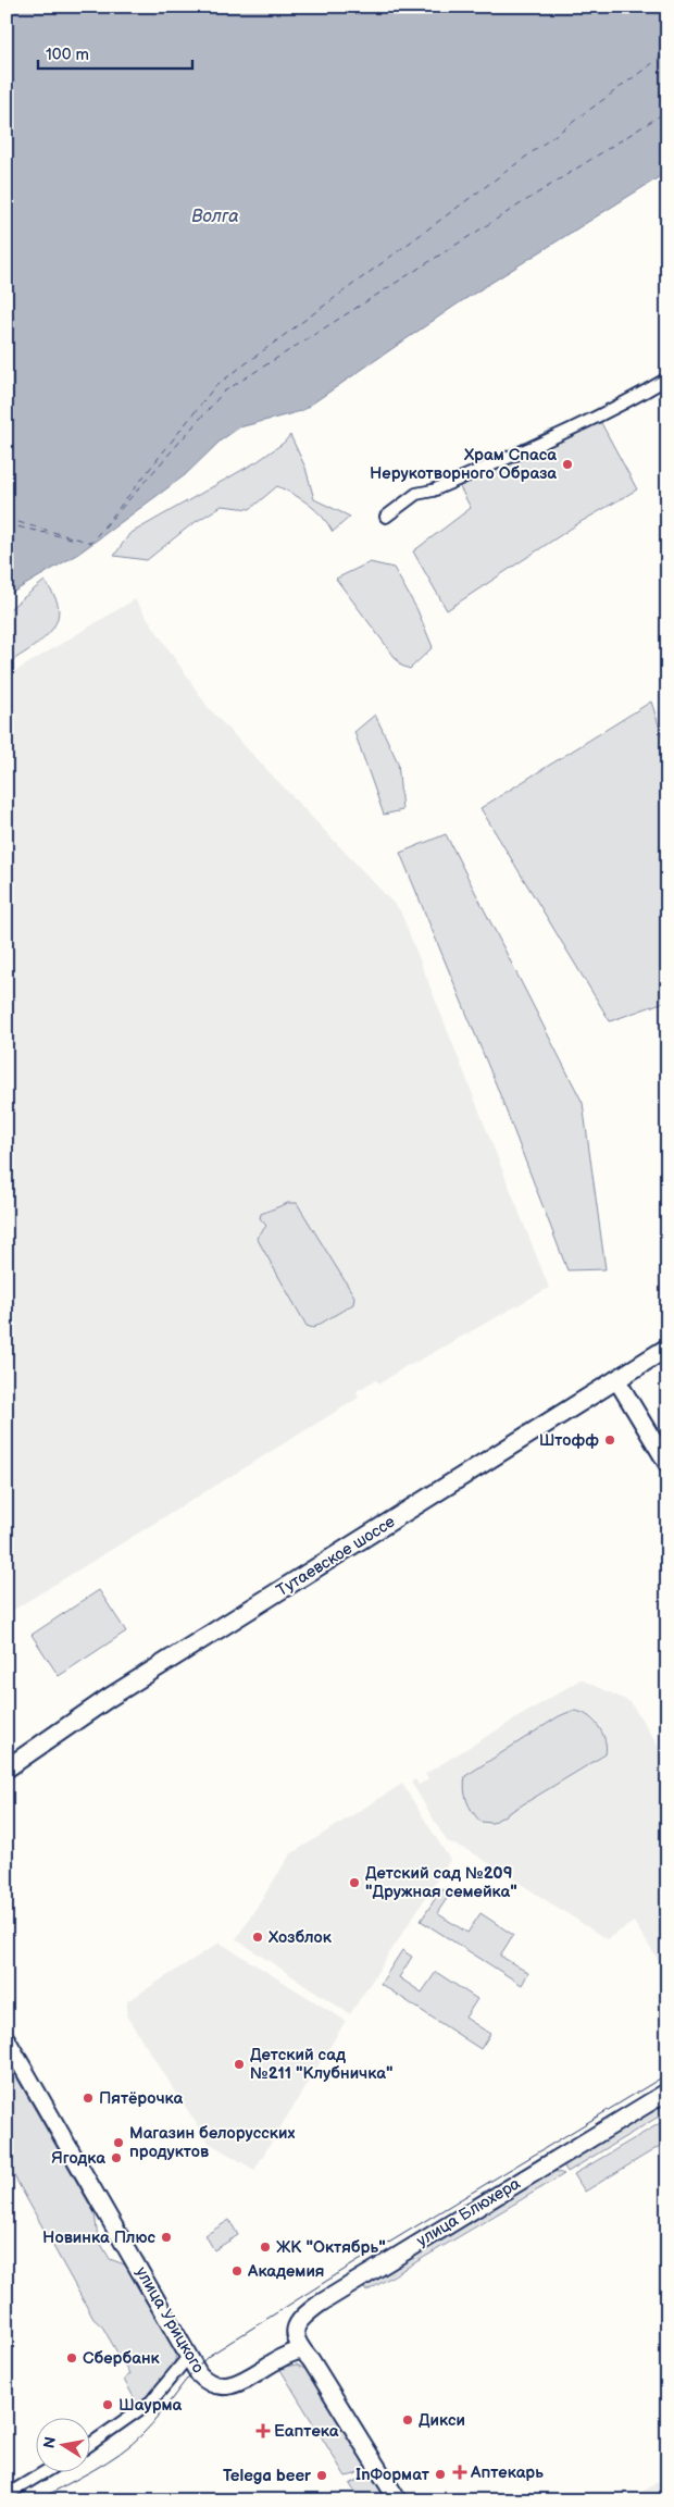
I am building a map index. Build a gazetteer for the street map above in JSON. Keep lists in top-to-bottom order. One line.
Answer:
{"streets":{"main road":["Тутаевское шоссе"],"street":["улица Блюхера","улица Урицкого"]},"crossings":[["улица Блюхера","улица Урицкого"]],"water":["Волга"],"places":{"other":["Храм Спаса Нерукотворного Образа","Штофф","Детский сад №209 \"Дружная семейка\"","Хозблок","Детский сад №211 \"Клубничка\"","Пятёрочка","Магазин белорусских продуктов","Ягодка","Новинка Плюс","ЖК \"Октябрь\"","Академия","Сбербанк","Шаурма","Дикси","InФормат","Telega beer"],"health":["Еаптека","Аптекарь"]},"scale_bar":"100 m","north":"left"}
